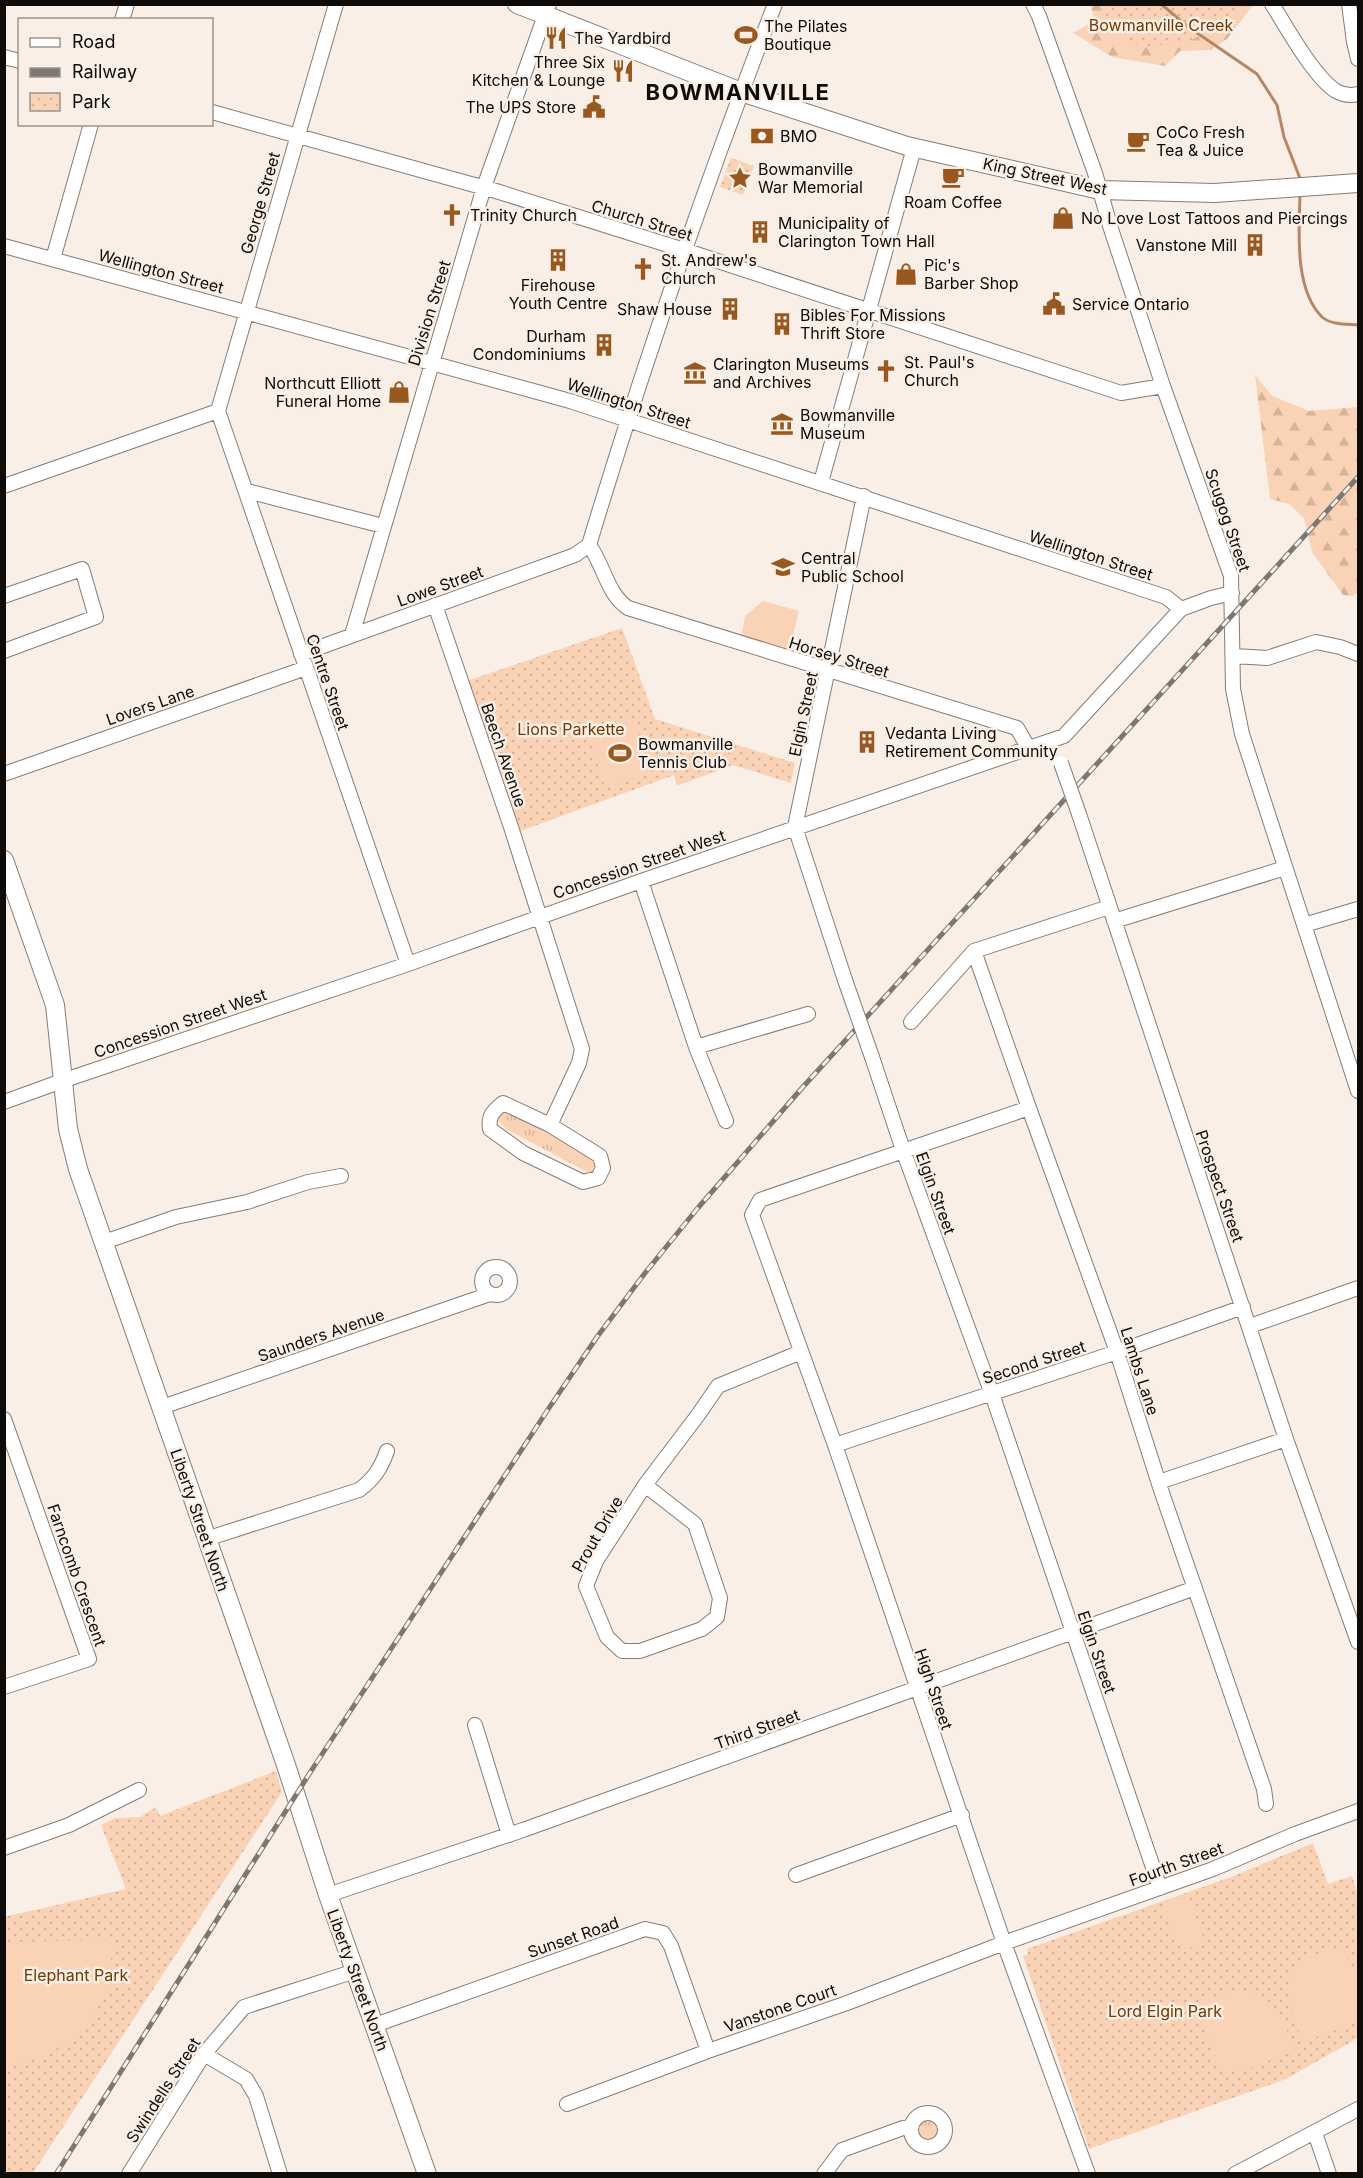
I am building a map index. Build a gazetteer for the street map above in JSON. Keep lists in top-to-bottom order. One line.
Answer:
{"streets":{"main road":["King Street West","Liberty Street North"],"street":["George Street","Church Street","Wellington Street","Division Street","Scugog Street","Lowe Street","Horsey Street","Centre Street","Lovers Lane","Elgin Street","Beech Avenue","Concession Street West","Prospect Street","Saunders Avenue","Second Street","Lambs Lane","Prout Drive","Farncomb Crescent","High Street","Third Street","Fourth Street","Sunset Road","Vanstone Court","Swindells Street"]},"crossings":[["King Street West","Division Street"],["King Street West","Scugog Street"],["George Street","Church Street"],["George Street","Wellington Street"],["George Street","Centre Street"],["Church Street","Division Street"],["Church Street","Scugog Street"],["Wellington Street","Division Street"],["Wellington Street","Elgin Street"],["Wellington Street","Concession Street West"],["Division Street","Lowe Street"],["Lowe Street","Horsey Street"],["Lowe Street","Centre Street"],["Lowe Street","Beech Avenue"],["Horsey Street","Elgin Street"],["Horsey Street","Concession Street West"],["Centre Street","Lovers Lane"],["Centre Street","Concession Street West"],["Elgin Street","Concession Street West"],["Elgin Street","Second Street"],["Elgin Street","High Street"],["Elgin Street","Third Street"],["Elgin Street","Fourth Street"],["Beech Avenue","Concession Street West"],["Concession Street West","Prospect Street"],["Concession Street West","Liberty Street North"],["Prospect Street","Second Street"],["Saunders Avenue","Liberty Street North"],["Second Street","Lambs Lane"],["Second Street","High Street"],["Lambs Lane","Third Street"],["Liberty Street North","Third Street"],["Liberty Street North","Sunset Road"],["Liberty Street North","Swindells Street"],["Prout Drive","High Street"],["High Street","Third Street"],["High Street","Fourth Street"],["High Street","Vanstone Court"],["Fourth Street","Vanstone Court"],["Sunset Road","Vanstone Court"]],"districts":["BOWMANVILLE"],"parks":["Bowmanville Creek","Lions Parkette","Elephant Park","Lord Elgin Park"],"places":{"sports":["The Pilates Boutique","Bowmanville Tennis Club"],"restaurant":["The Yardbird","Three Six Kitchen & Lounge"],"public building":["The UPS Store","Service Ontario"],"bank":["BMO"],"cafe":["CoCo Fresh Tea & Juice","Roam Coffee"],"place":["Bowmanville War Memorial"],"church":["Trinity Church","St. Andrew's Church","St. Paul's Church"],"shop":["No Love Lost Tattoos and Piercings","Pic's Barber Shop","Northcutt Elliott Funeral Home"],"building":["Municipality of Clarington Town Hall","Vanstone Mill","Firehouse Youth Centre","Shaw House","Bibles For Missions Thrift Store","Durham Condominiums","Vedanta Living Retirement Community"],"museum":["Clarington Museums and Archives","Bowmanville Museum"],"school or university":["Central Public School"]},"legend":["Road","Railway","Park"]}
